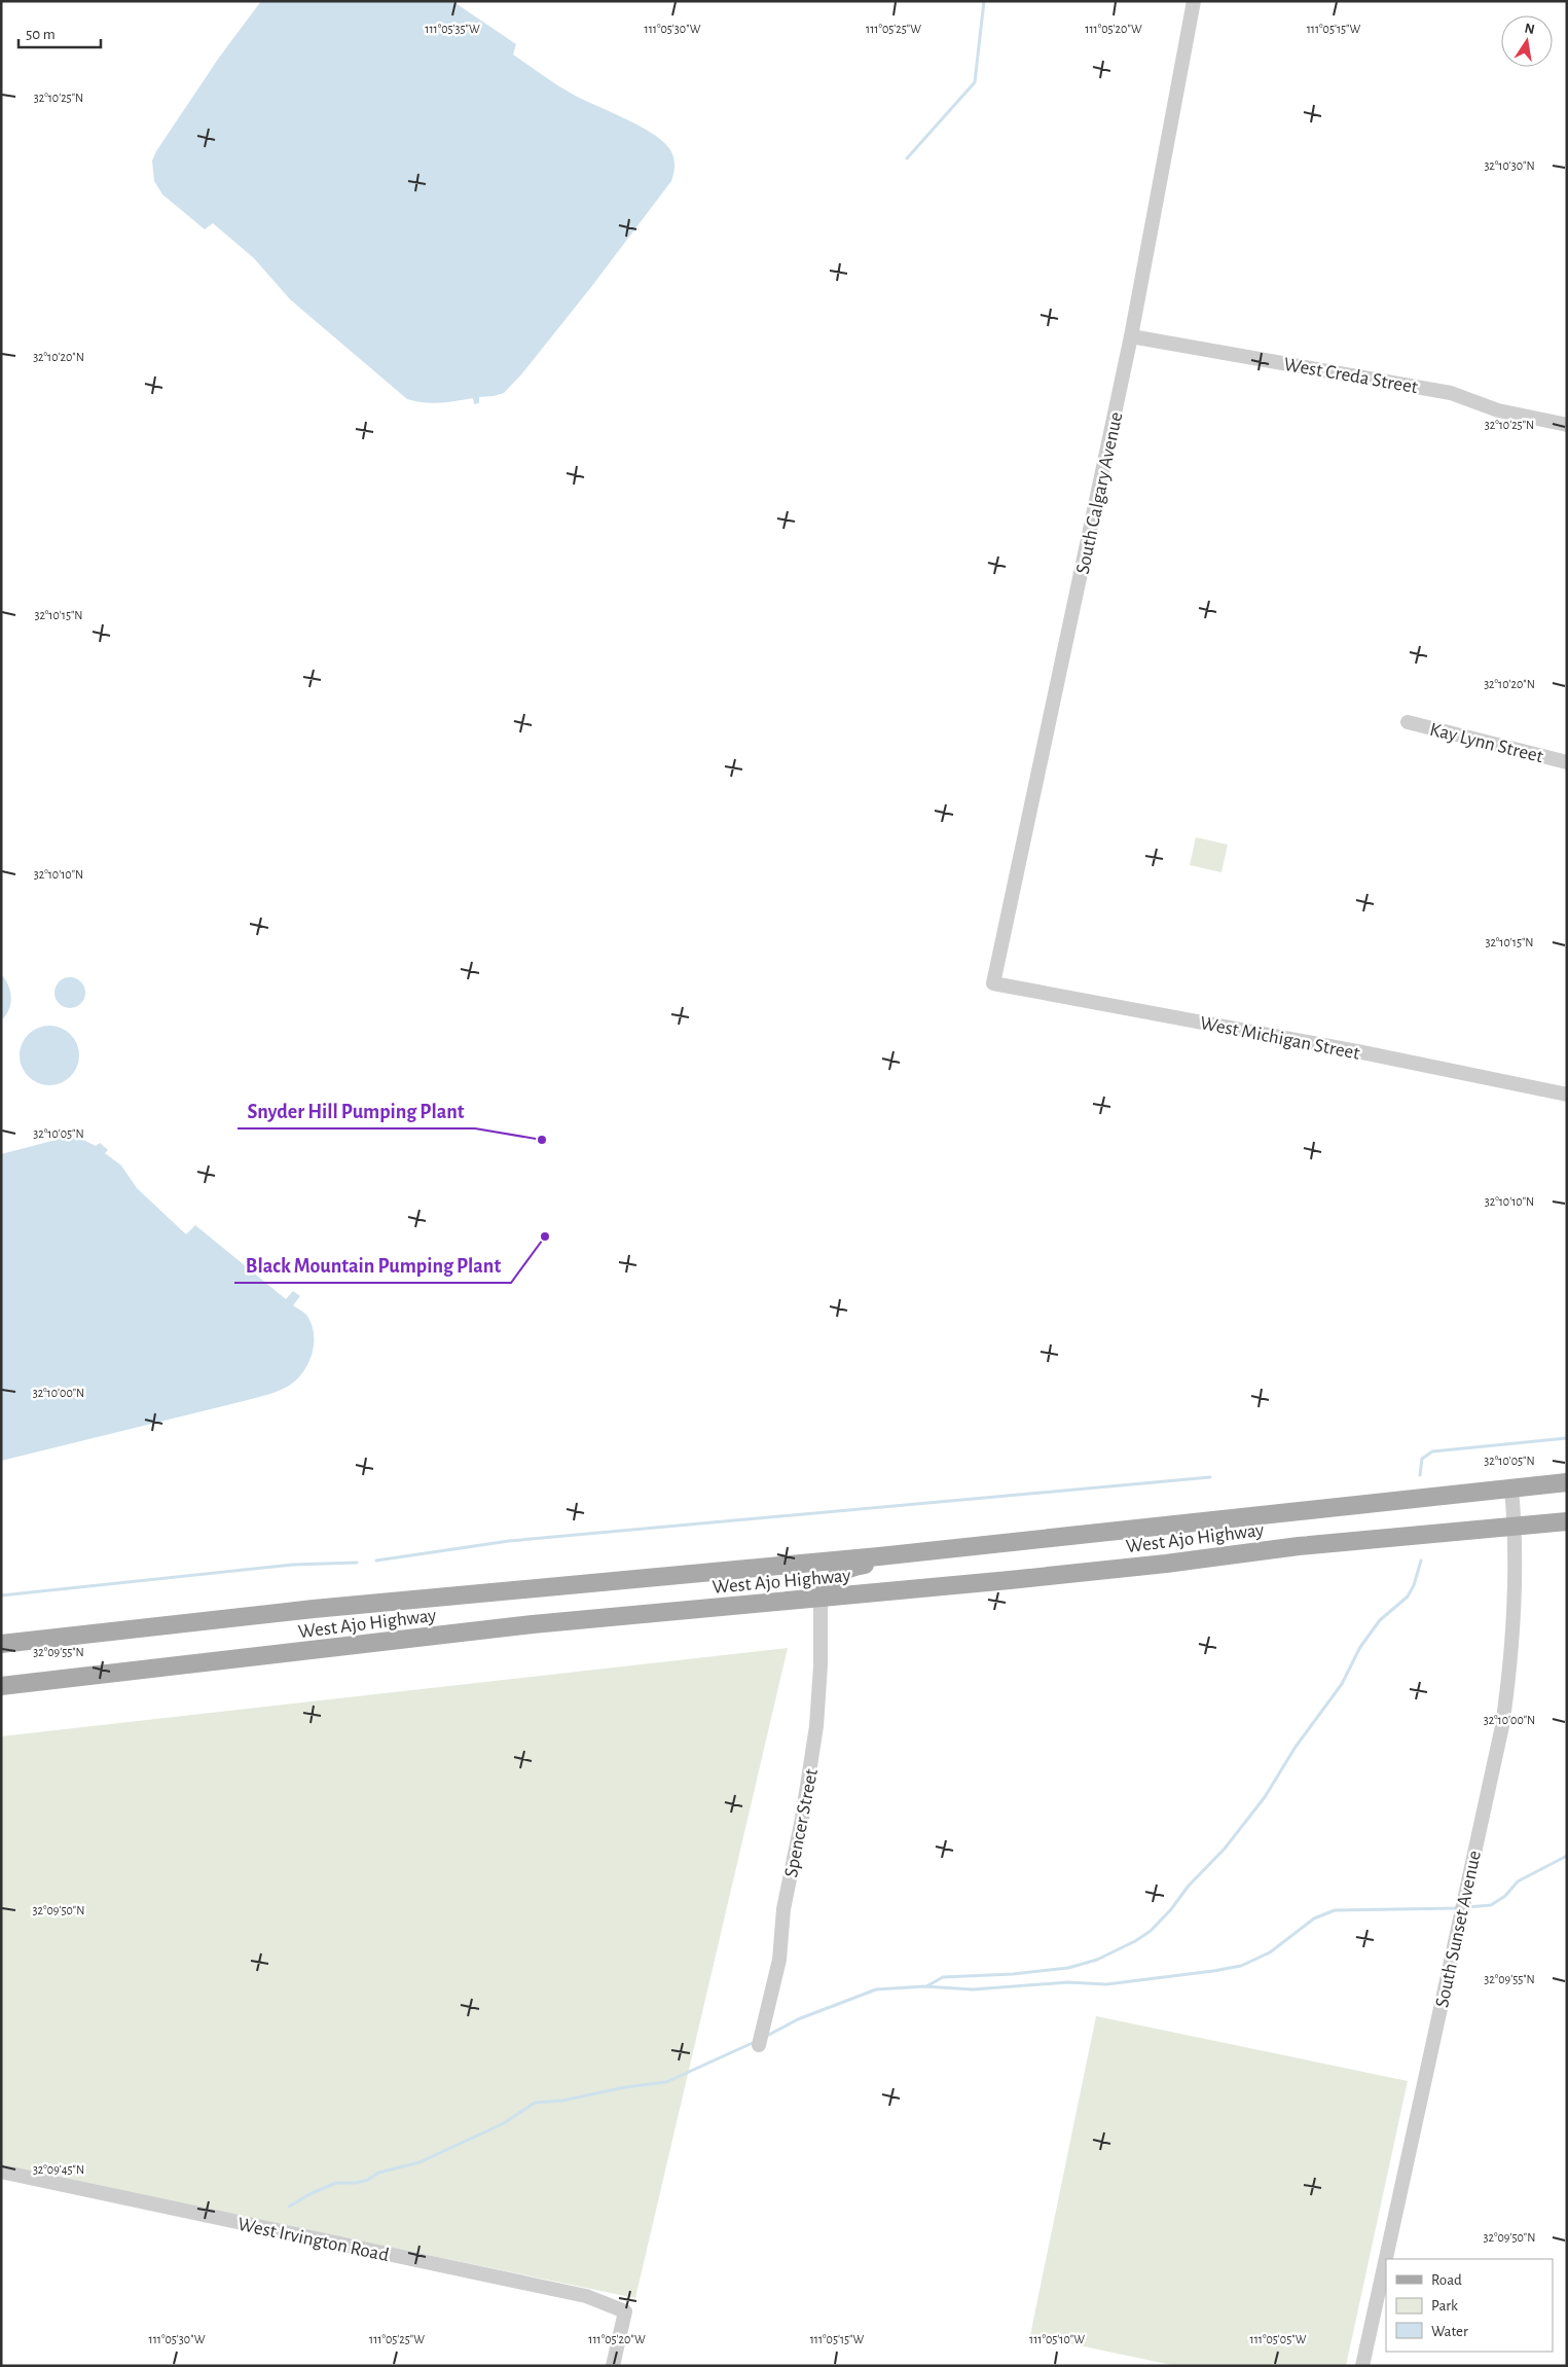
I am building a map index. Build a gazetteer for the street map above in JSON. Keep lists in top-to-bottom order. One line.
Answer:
{"streets":{"main road":["West Ajo Highway"],"street":["West Creda Street","South Calgary Avenue","Kay Lynn Street","West Michigan Street","Spencer Street","South Sunset Avenue","West Irvington Road"]},"crossings":[["West Creda Street","South Calgary Avenue"],["South Calgary Avenue","West Michigan Street"],["West Ajo Highway","Spencer Street"],["West Ajo Highway","South Sunset Avenue"]],"places":["Snyder Hill Pumping Plant","Black Mountain Pumping Plant"],"legend":["Road","Park","Water"],"scale_bar":"50 m","north":"top","coordinates":["111°05'35\"W","111°05'30\"W","111°05'25\"W","111°05'20\"W","111°05'15\"W","32°10'25\"N","32°10'30\"N","32°10'20\"N","32°10'15\"N","32°10'10\"N","32°10'05\"N","32°10'00\"N","32°09'55\"N","32°09'50\"N","32°09'45\"N","111°05'10\"W","111°05'05\"W"]}
